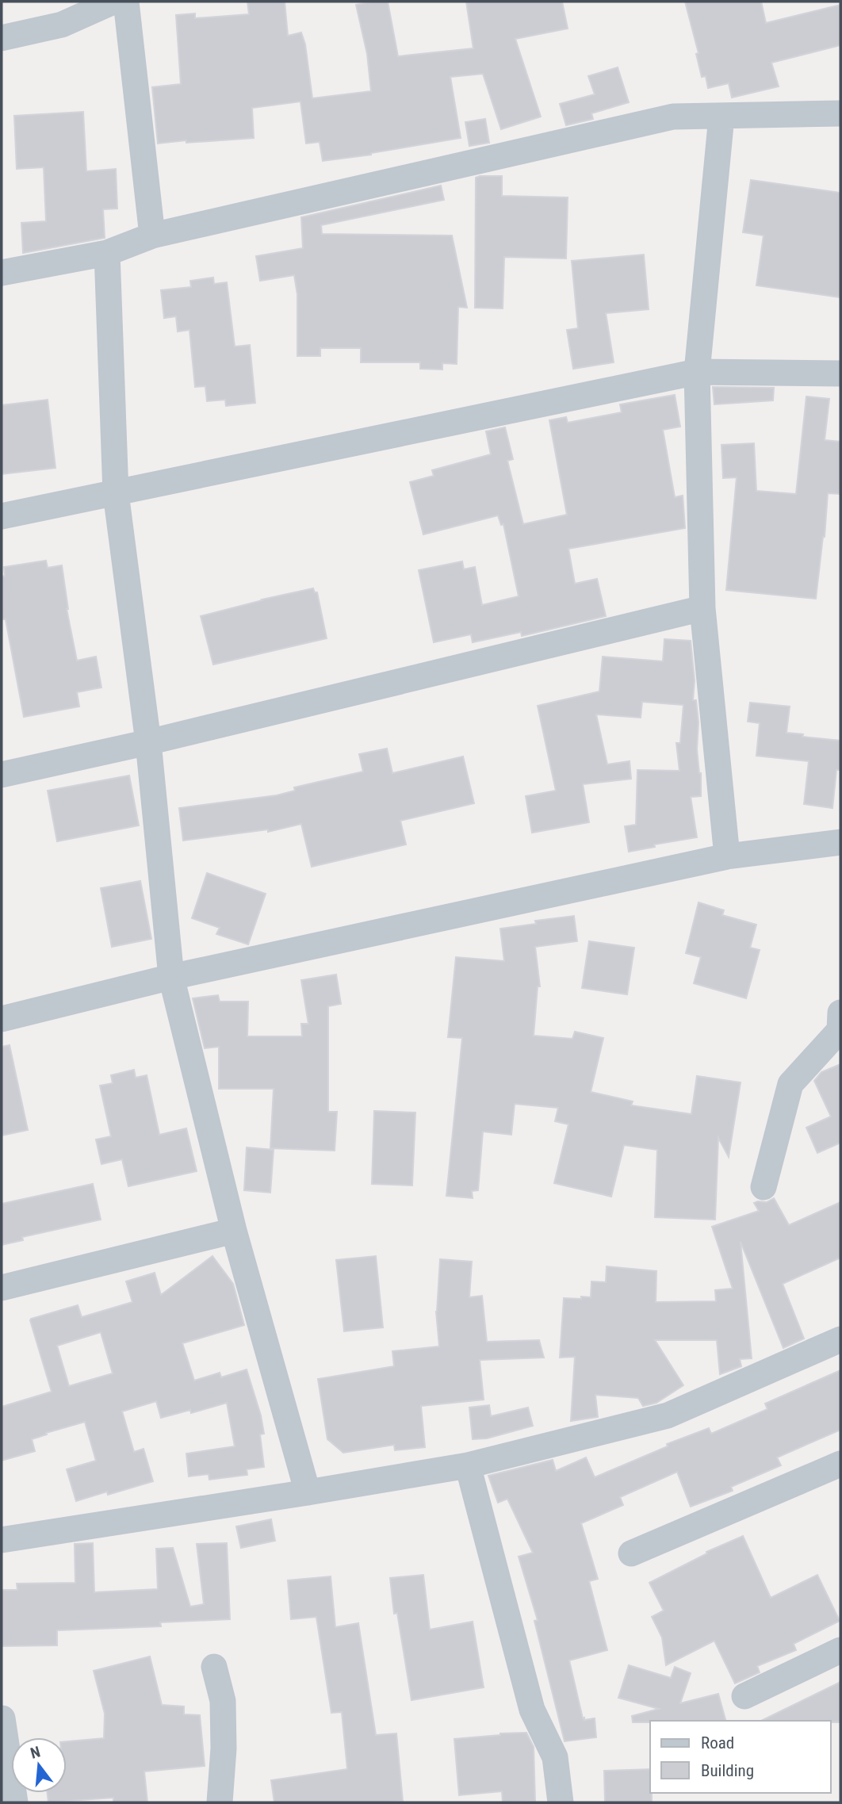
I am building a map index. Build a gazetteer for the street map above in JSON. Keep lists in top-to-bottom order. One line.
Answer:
{"legend":["Road","Building"],"north":"top"}
